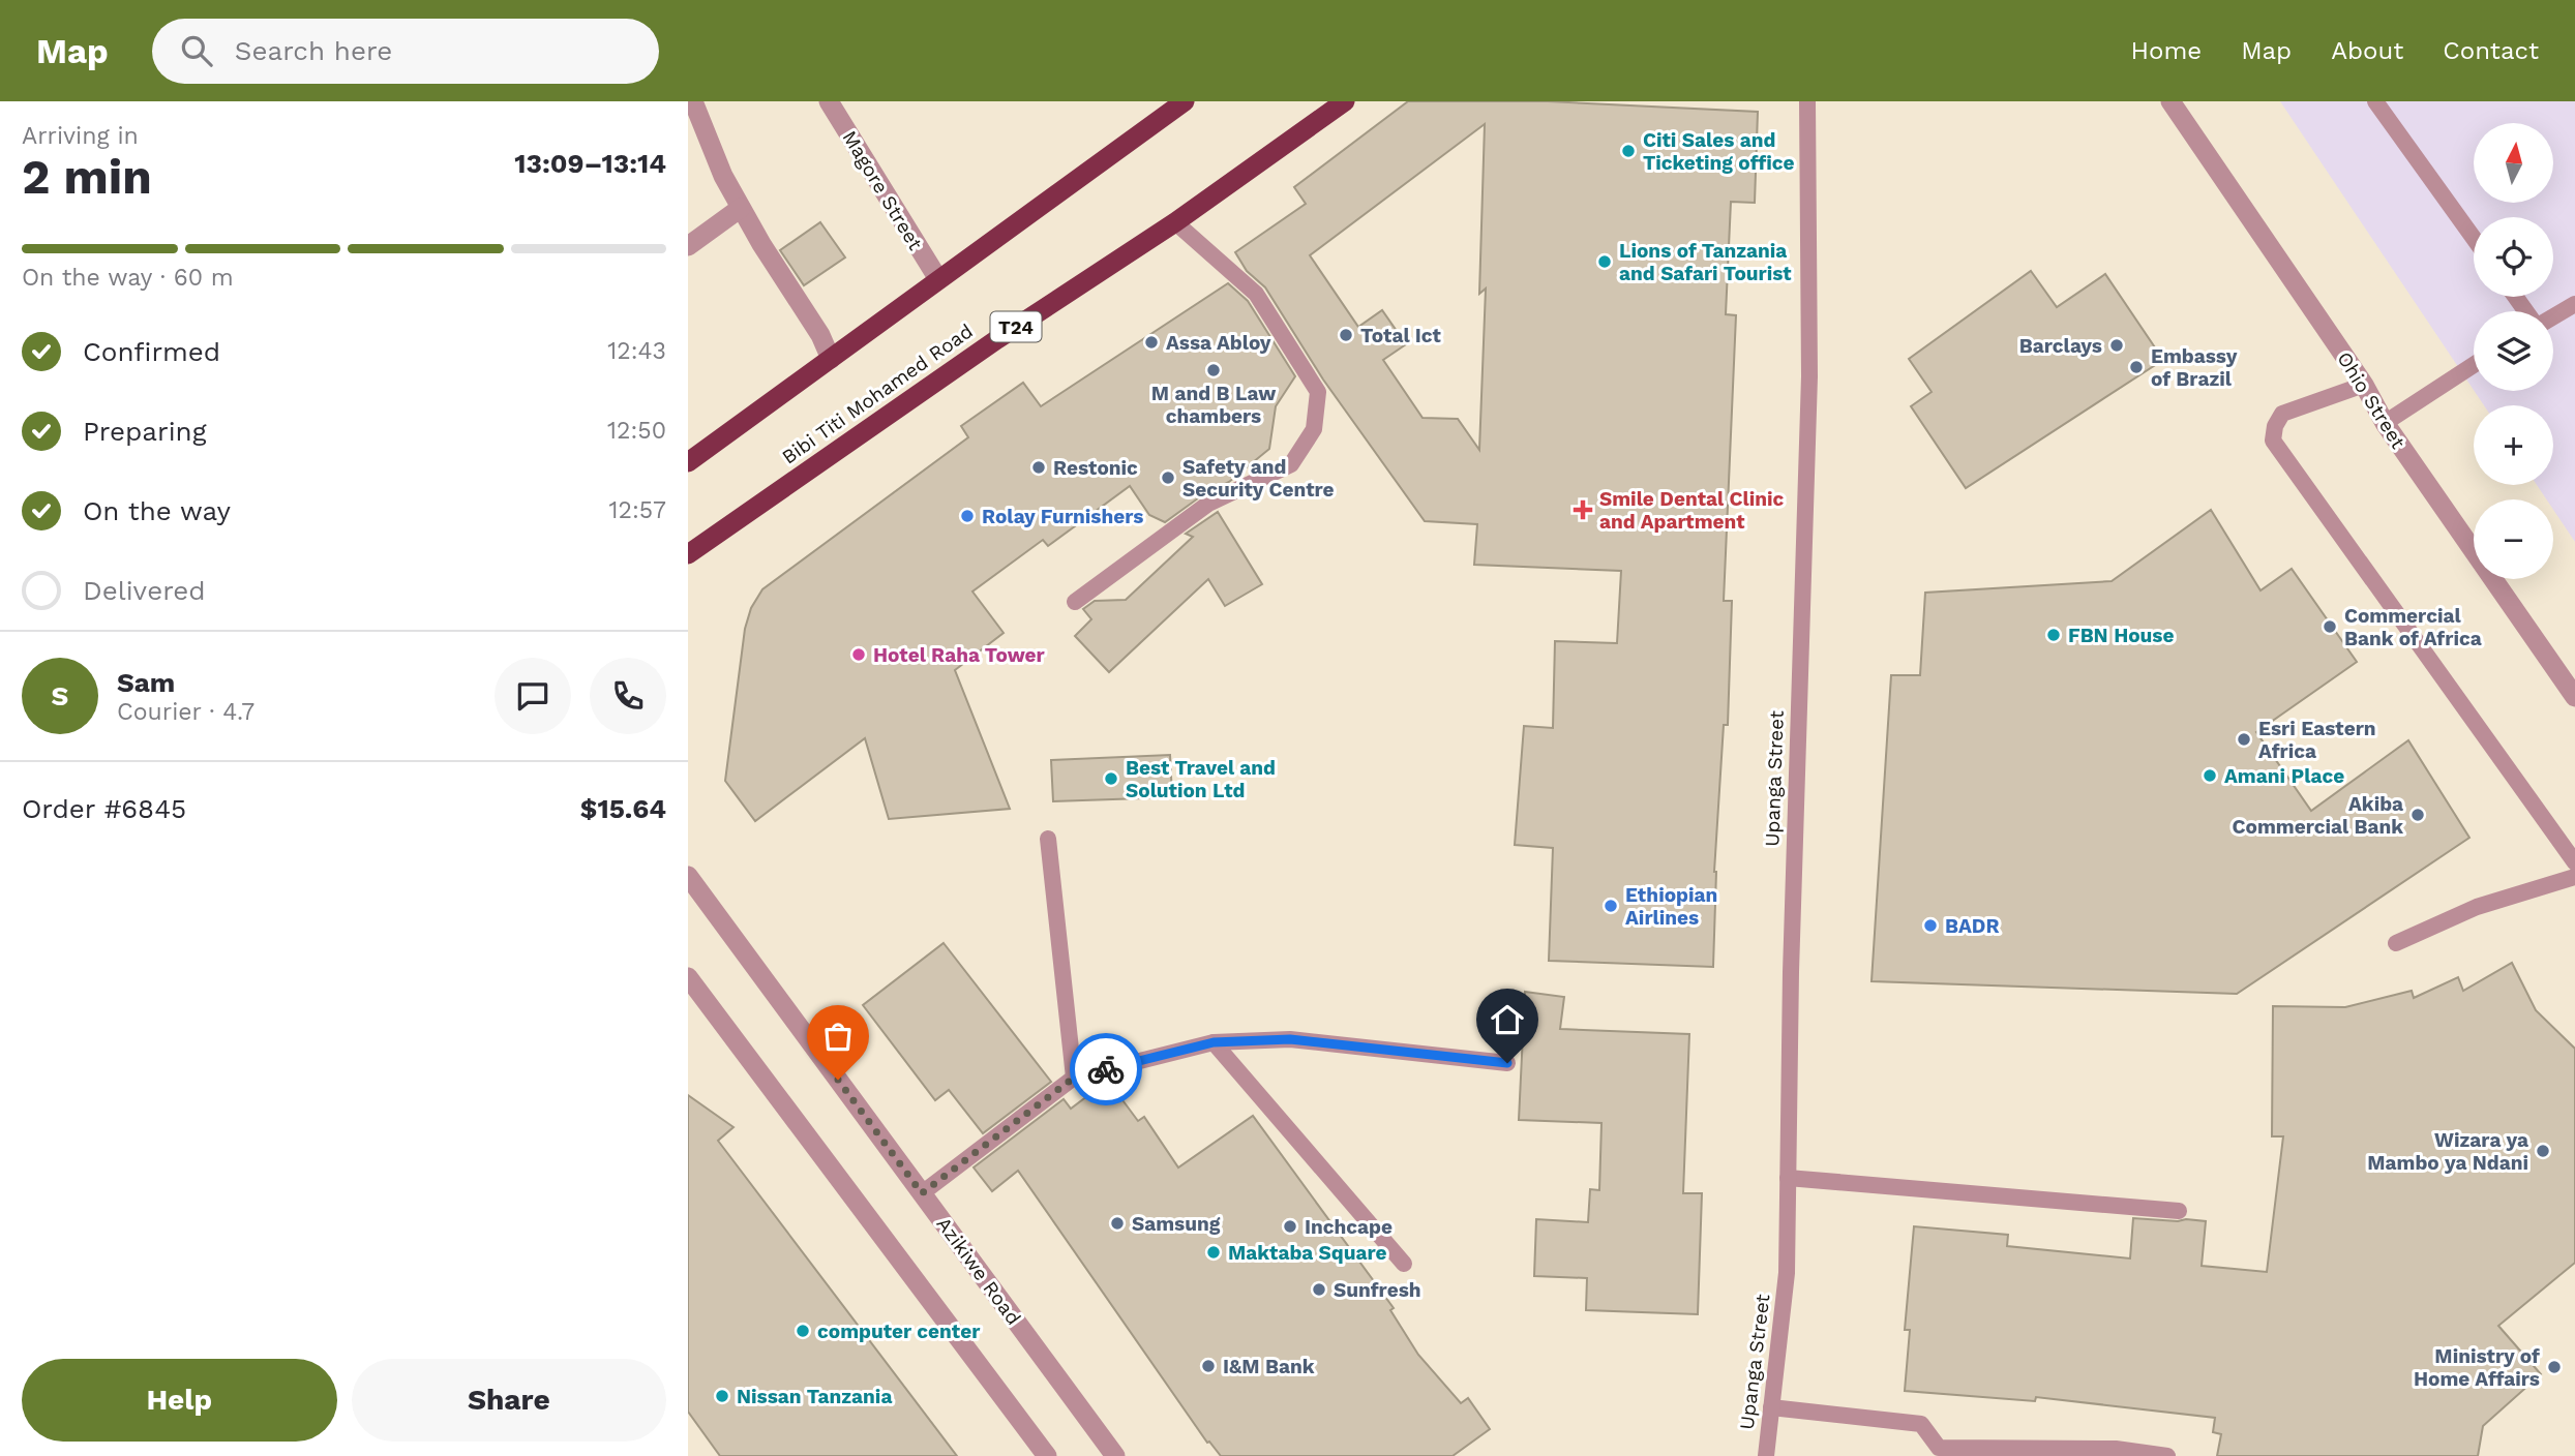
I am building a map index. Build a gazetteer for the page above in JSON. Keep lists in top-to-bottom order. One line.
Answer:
{"streets":{"highway":["T24","Bibi Titi Mohamed Road"],"street":["Magore Street","Ohio Street","Azikiwe Road"],"lane":["Upanga Street"]},"places":{"other":["Citi Sales and Ticketing office","Lions of Tanzania and Safari Tourist","Total Ict","Assa Abloy","Barclays","Embassy of Brazil","M and B Law chambers","Restonic","Safety and Security Centre","Rolay Furnishers","Commercial Bank of Africa","FBN House","Hotel Raha Tower","Esri Eastern Africa","Amani Place","Best Travel and Solution Ltd","Akiba Commercial Bank","Ethiopian Airlines","BADR","Wizara ya Mambo ya Ndani","Samsung","Inchcape","Maktaba Square","Sunfresh","computer center","I&M Bank","Ministry of Home Affairs","Nissan Tanzania"],"health":["Smile Dental Clinic and Apartment"]},"north":"top","page":{"header":"Map","search":"Search here","nav":["Home","Map","About","Contact"],"heading":["2 min","Arriving in","13:09–13:14"],"panel":["Sam","Courier · 4.7","Order #6845","$15.64"],"map_buttons":["+","−"],"bar":"On the way · 60 m","list":[["Confirmed","12:43"],["Preparing","12:50"],["On the way","12:57"],"Delivered"],"round":"S","buttons":["Help","Share"]}}
